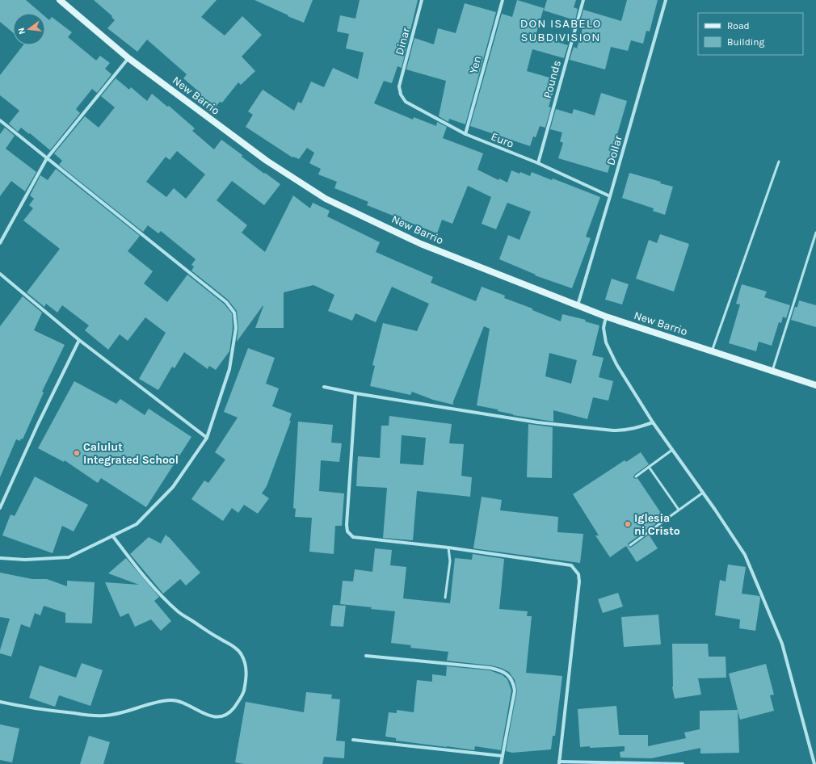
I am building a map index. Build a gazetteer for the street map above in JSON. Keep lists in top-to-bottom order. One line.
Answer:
{"streets":{"main road":["New Barrio"],"street":["Dinar","Yen","Pounds","Euro","Dollar"]},"crossings":[["Dinar","Euro"],["Yen","Euro"],["Pounds","Euro"],["New Barrio","Dollar"],["Euro","Dollar"]],"districts":["DON ISABELO SUBDIVISION"],"places":["Calulut Integrated School","Iglesia ni Cristo"],"legend":["Road","Building"],"north":"left"}
